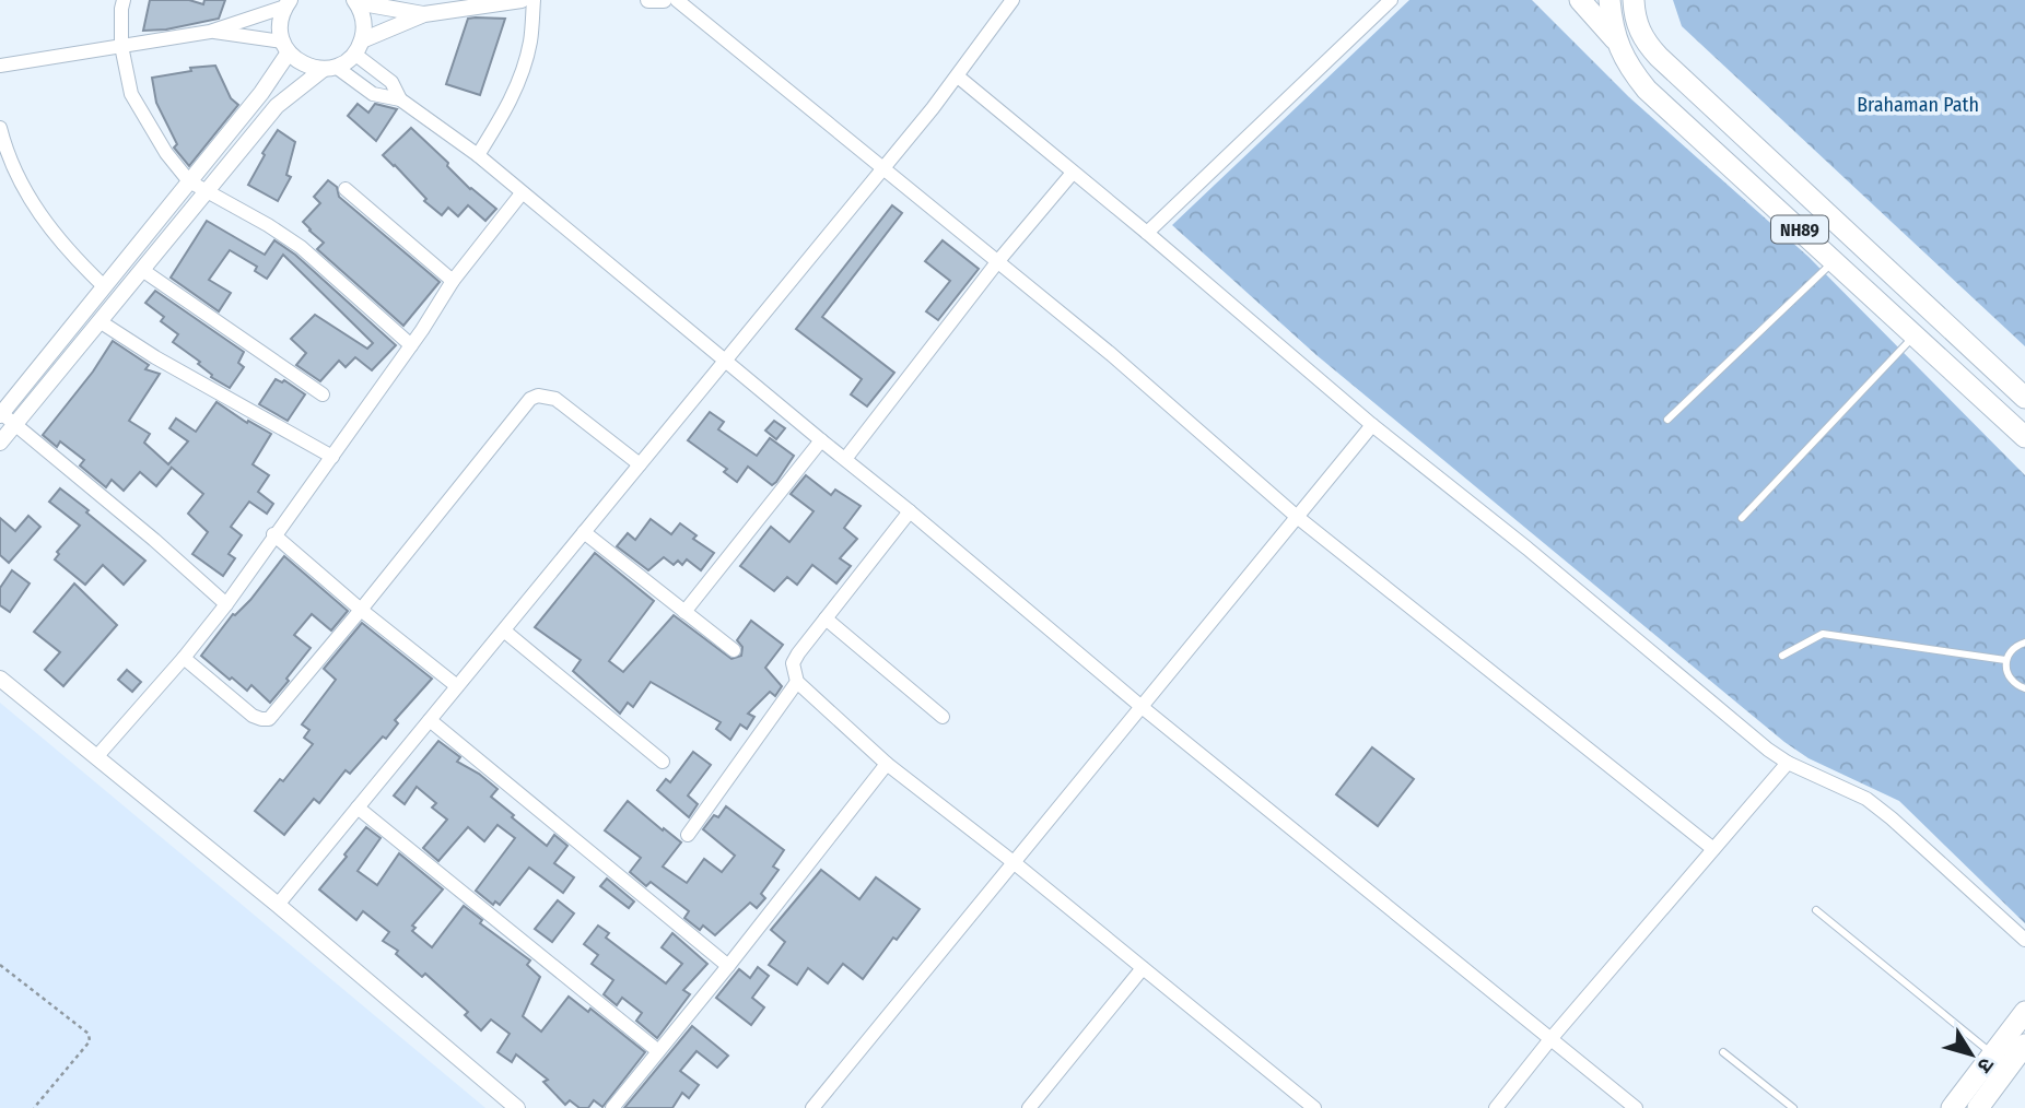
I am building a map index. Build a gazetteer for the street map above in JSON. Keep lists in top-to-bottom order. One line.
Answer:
{"streets":{"main road":["NH89"]},"parks":["Brahaman Path"],"north":"bottom right"}
